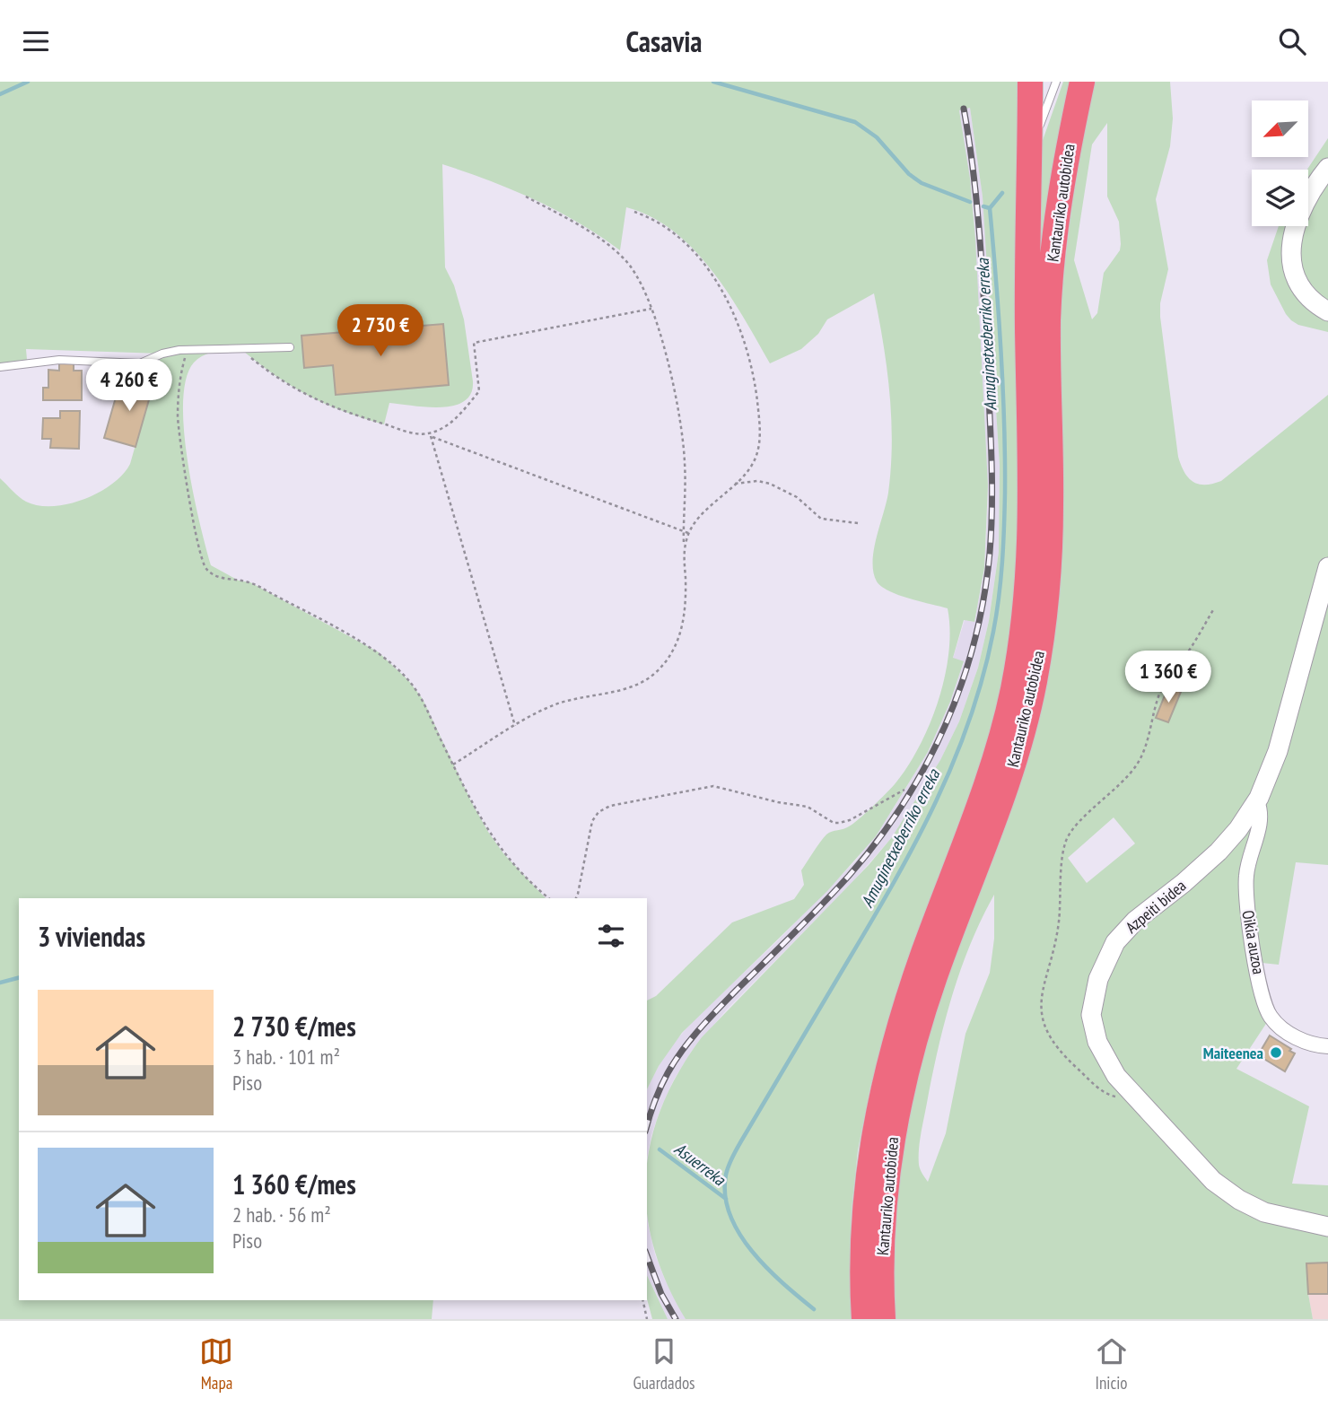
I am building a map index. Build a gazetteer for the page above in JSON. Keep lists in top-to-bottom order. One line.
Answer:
{"streets":{"highway":["Kantauriko autobidea"],"main road":["Azpeiti bidea"],"street":["Oikia auzoa"]},"crossings":[["Azpeiti bidea","Oikia auzoa"]],"water":["Amuginetxeberriko erreka","Asuerreka"],"places":["Maiteenea"],"north":"bottom left","page":{"header":"Casavia","price":["2 730 €","4 260 €","1 360 €"],"heading":"3 viviendas","list":[{"name":"2 730 €/mes","note":"3 hab. · 101 m² · Piso"},{"name":"1 360 €/mes","note":"2 hab. · 56 m² · Piso"}],"tabs":["Mapa","Guardados","Inicio"]}}
